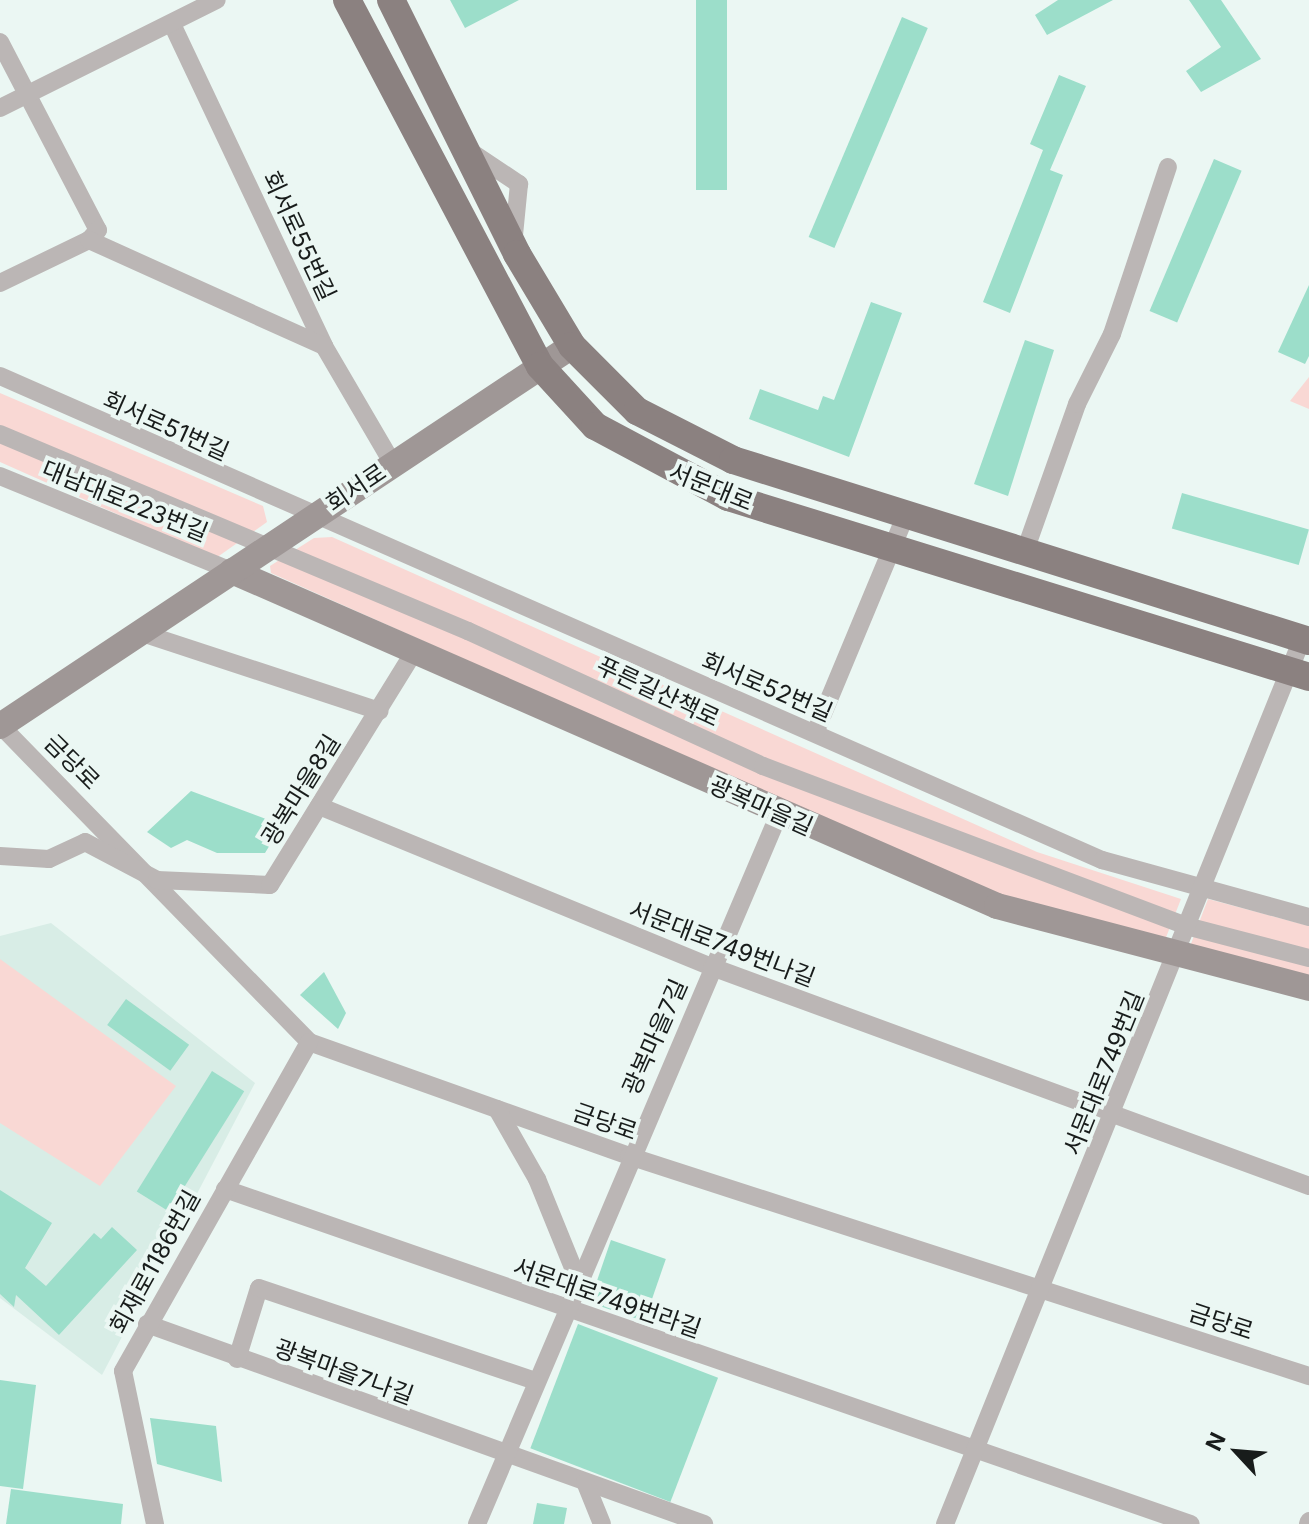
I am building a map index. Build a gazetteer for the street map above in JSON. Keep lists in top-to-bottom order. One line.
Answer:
{"streets":{"main road":["서문대로"],"street":["회서로55번길","회서로51번길","회서로","대남대로223번길","회서로52번길","푸른길산책로","금당로","광복마을8길","광복마을길","서문대로749번나길","광복마을7길","서문대로749번길","회재로1186번길","서문대로749번라길","광복마을7나길"]},"crossings":[["회서로55번길","회서로"],["회서로51번길","회서로"],["회서로51번길","회서로52번길"],["서문대로","회서로"],["서문대로","서문대로749번길"],["회서로","대남대로223번길"],["회서로","회서로52번길"],["회서로","푸른길산책로"],["회서로","금당로"],["회서로","광복마을8길"],["회서로","광복마을길"],["대남대로223번길","광복마을길"],["회서로52번길","서문대로749번길"],["푸른길산책로","서문대로749번길"],["금당로","광복마을8길"],["금당로","광복마을7길"],["금당로","서문대로749번길"],["금당로","회재로1186번길"],["광복마을8길","광복마을길"],["광복마을8길","서문대로749번나길"],["광복마을길","광복마을7길"],["광복마을길","서문대로749번길"],["서문대로749번나길","광복마을7길"],["서문대로749번나길","서문대로749번길"],["광복마을7길","서문대로749번라길"],["광복마을7길","광복마을7나길"],["서문대로749번길","서문대로749번라길"],["회재로1186번길","서문대로749번라길"]],"north":"top left"}
